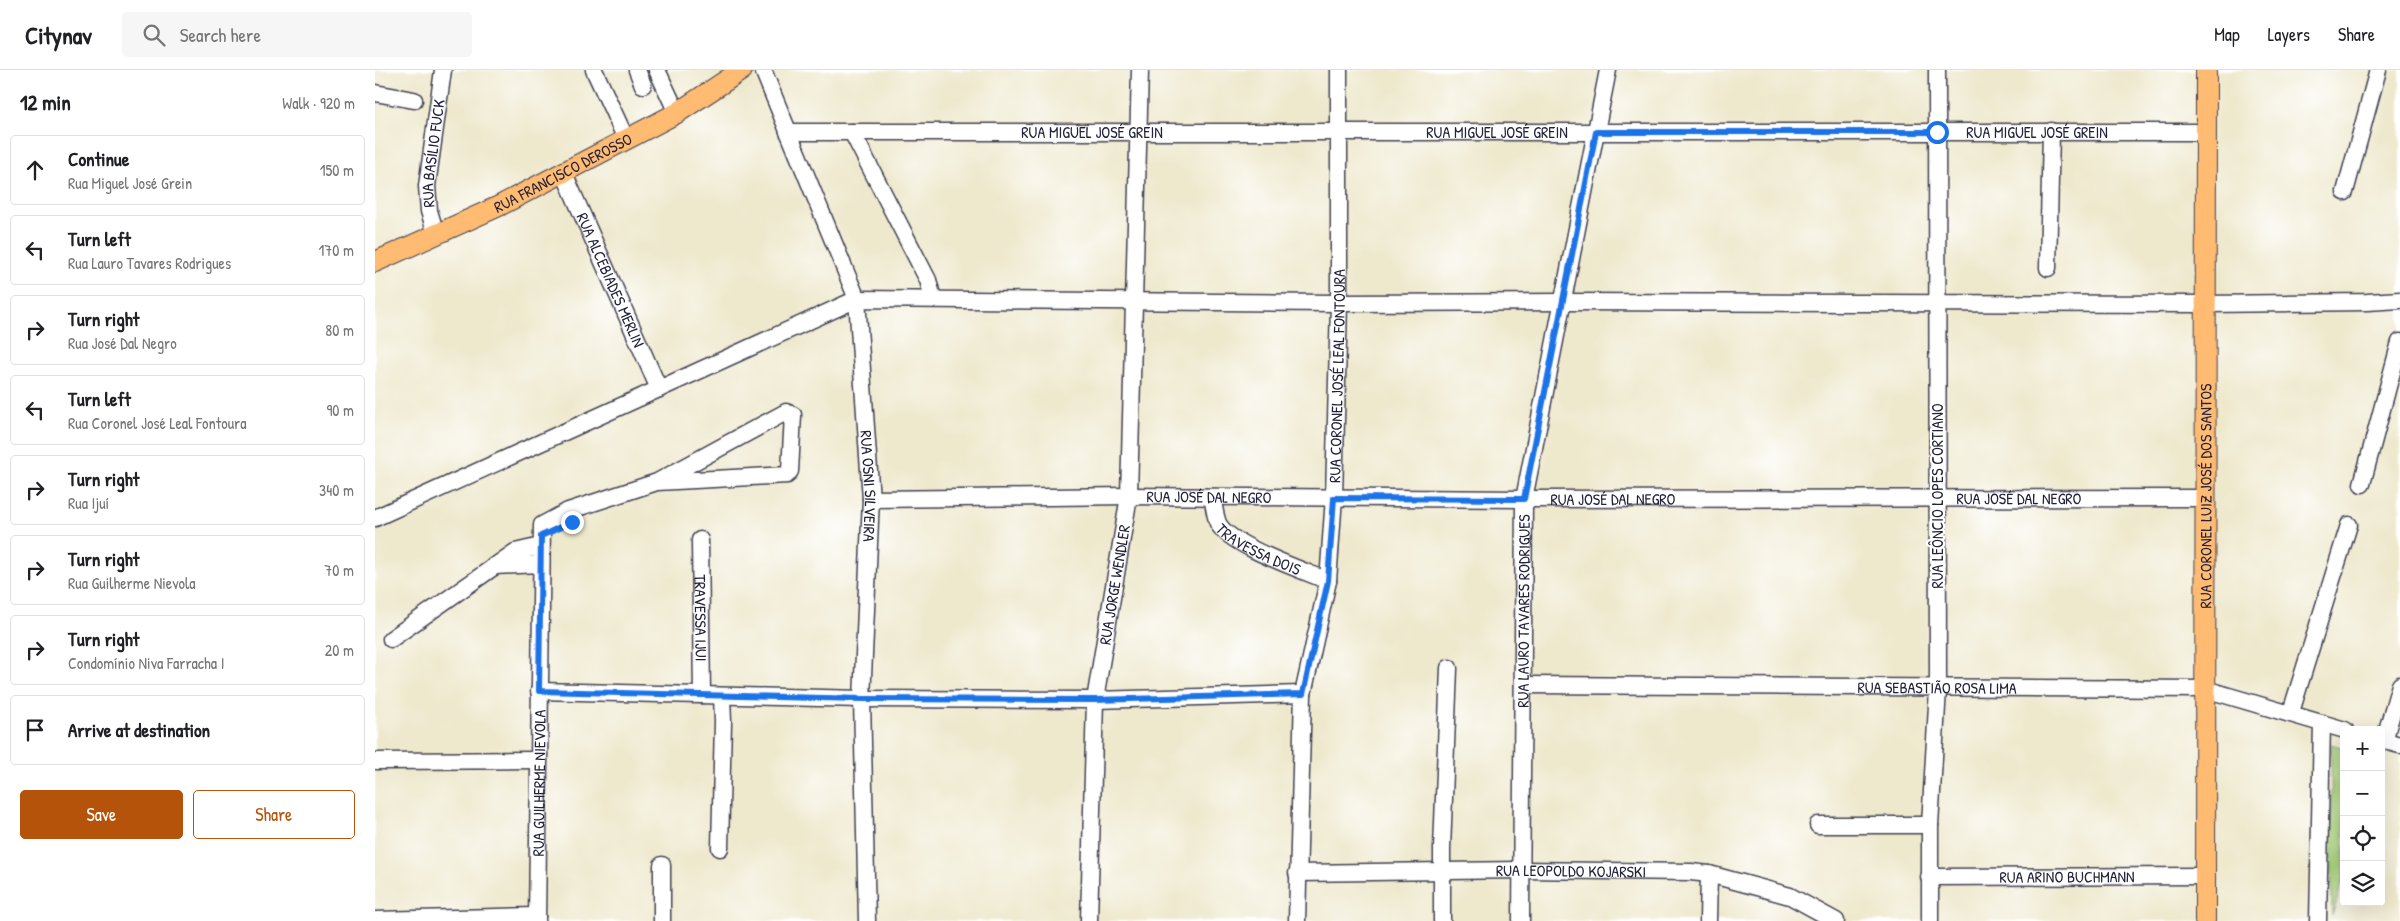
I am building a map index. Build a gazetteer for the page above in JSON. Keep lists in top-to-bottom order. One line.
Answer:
{"streets":{"main road":["RUA FRANCISCO DEROSSO","RUA CORONEL LUIZ JOSÉ DOS SANTOS"],"street":["RUA MIGUEL JOSÉ GREIN","RUA BASÍLIO FUCK","RUA ALCEBIADES MERLIN","RUA CORONEL JOSÉ LEAL FONTOURA","RUA OSNI SILVEIRA","RUA LEÔNCIO LOPES CORTIANO","RUA JOSÉ DAL NEGRO","TRAVESSA DOIS","RUA JORGE WENDLER","RUA LAURO TAVARES RODRIGUES","TRAVESSA IJUI","RUA SEBASTIÃO ROSA LIMA","RUA GUILHERME NIEVOLA","RUA LEOPOLDO KOJARSKI","RUA ARINO BUCHMANN"]},"crossings":[["RUA MIGUEL JOSÉ GREIN","RUA CORONEL JOSÉ LEAL FONTOURA"],["RUA MIGUEL JOSÉ GREIN","RUA OSNI SILVEIRA"],["RUA MIGUEL JOSÉ GREIN","RUA LEÔNCIO LOPES CORTIANO"],["RUA MIGUEL JOSÉ GREIN","RUA CORONEL LUIZ JOSÉ DOS SANTOS"],["RUA MIGUEL JOSÉ GREIN","RUA JORGE WENDLER"],["RUA MIGUEL JOSÉ GREIN","RUA LAURO TAVARES RODRIGUES"],["RUA BASÍLIO FUCK","RUA FRANCISCO DEROSSO"],["RUA FRANCISCO DEROSSO","RUA ALCEBIADES MERLIN"],["RUA CORONEL JOSÉ LEAL FONTOURA","RUA JOSÉ DAL NEGRO"],["RUA CORONEL JOSÉ LEAL FONTOURA","TRAVESSA DOIS"],["RUA CORONEL JOSÉ LEAL FONTOURA","RUA LEOPOLDO KOJARSKI"],["RUA OSNI SILVEIRA","RUA JOSÉ DAL NEGRO"],["RUA LEÔNCIO LOPES CORTIANO","RUA JOSÉ DAL NEGRO"],["RUA LEÔNCIO LOPES CORTIANO","RUA SEBASTIÃO ROSA LIMA"],["RUA LEÔNCIO LOPES CORTIANO","RUA ARINO BUCHMANN"],["RUA CORONEL LUIZ JOSÉ DOS SANTOS","RUA JOSÉ DAL NEGRO"],["RUA CORONEL LUIZ JOSÉ DOS SANTOS","RUA SEBASTIÃO ROSA LIMA"],["RUA CORONEL LUIZ JOSÉ DOS SANTOS","RUA ARINO BUCHMANN"],["RUA JOSÉ DAL NEGRO","TRAVESSA DOIS"],["RUA JOSÉ DAL NEGRO","RUA JORGE WENDLER"],["RUA JOSÉ DAL NEGRO","RUA LAURO TAVARES RODRIGUES"],["RUA LAURO TAVARES RODRIGUES","RUA SEBASTIÃO ROSA LIMA"],["RUA LAURO TAVARES RODRIGUES","RUA LEOPOLDO KOJARSKI"]],"page":{"header":"Citynav","search":"Search here","nav":["Map","Layers","Share"],"heading":["12 min","Walk · 920 m"],"list":[["Continue","Rua Miguel José Grein","150 m"],["Turn left","Rua Lauro Tavares Rodrigues","170 m"],["Turn right","Rua José Dal Negro","80 m"],["Turn left","Rua Coronel José Leal Fontoura","90 m"],["Turn right","Rua Ijuí","340 m"],["Turn right","Rua Guilherme Nievola","70 m"],["Turn right","Condomínio Niva Farracha I","20 m"],"Arrive at destination"],"map_buttons":["+","−"],"buttons":["Save","Share"]}}
